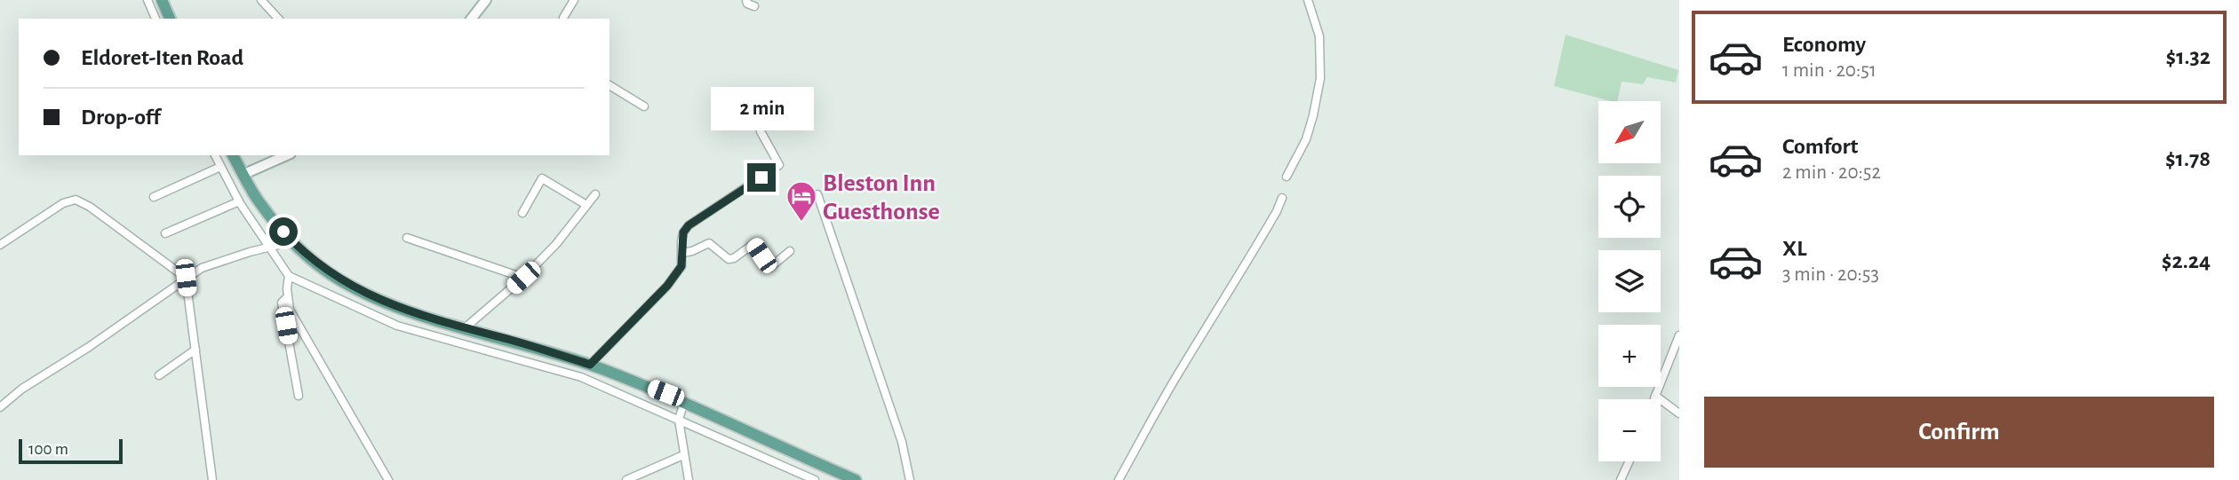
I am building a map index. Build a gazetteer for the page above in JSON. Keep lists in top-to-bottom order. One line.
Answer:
{"places":{"hotel":["Bleston Inn Guesthonse"]},"scale_bar":"100 m","north":"bottom left","page":{"list":[{"name":"Economy","note":"1 min · 20:51","value":"$1.32"},{"name":"Comfort","note":"2 min · 20:52","value":"$1.78"},{"name":"XL","note":"3 min · 20:53","value":"$2.24"}],"banner":["Eldoret-Iten Road","Drop-off"],"bubble":"2 min","map_buttons":["+","−"],"buttons":"Confirm","scale":"100 m"}}
